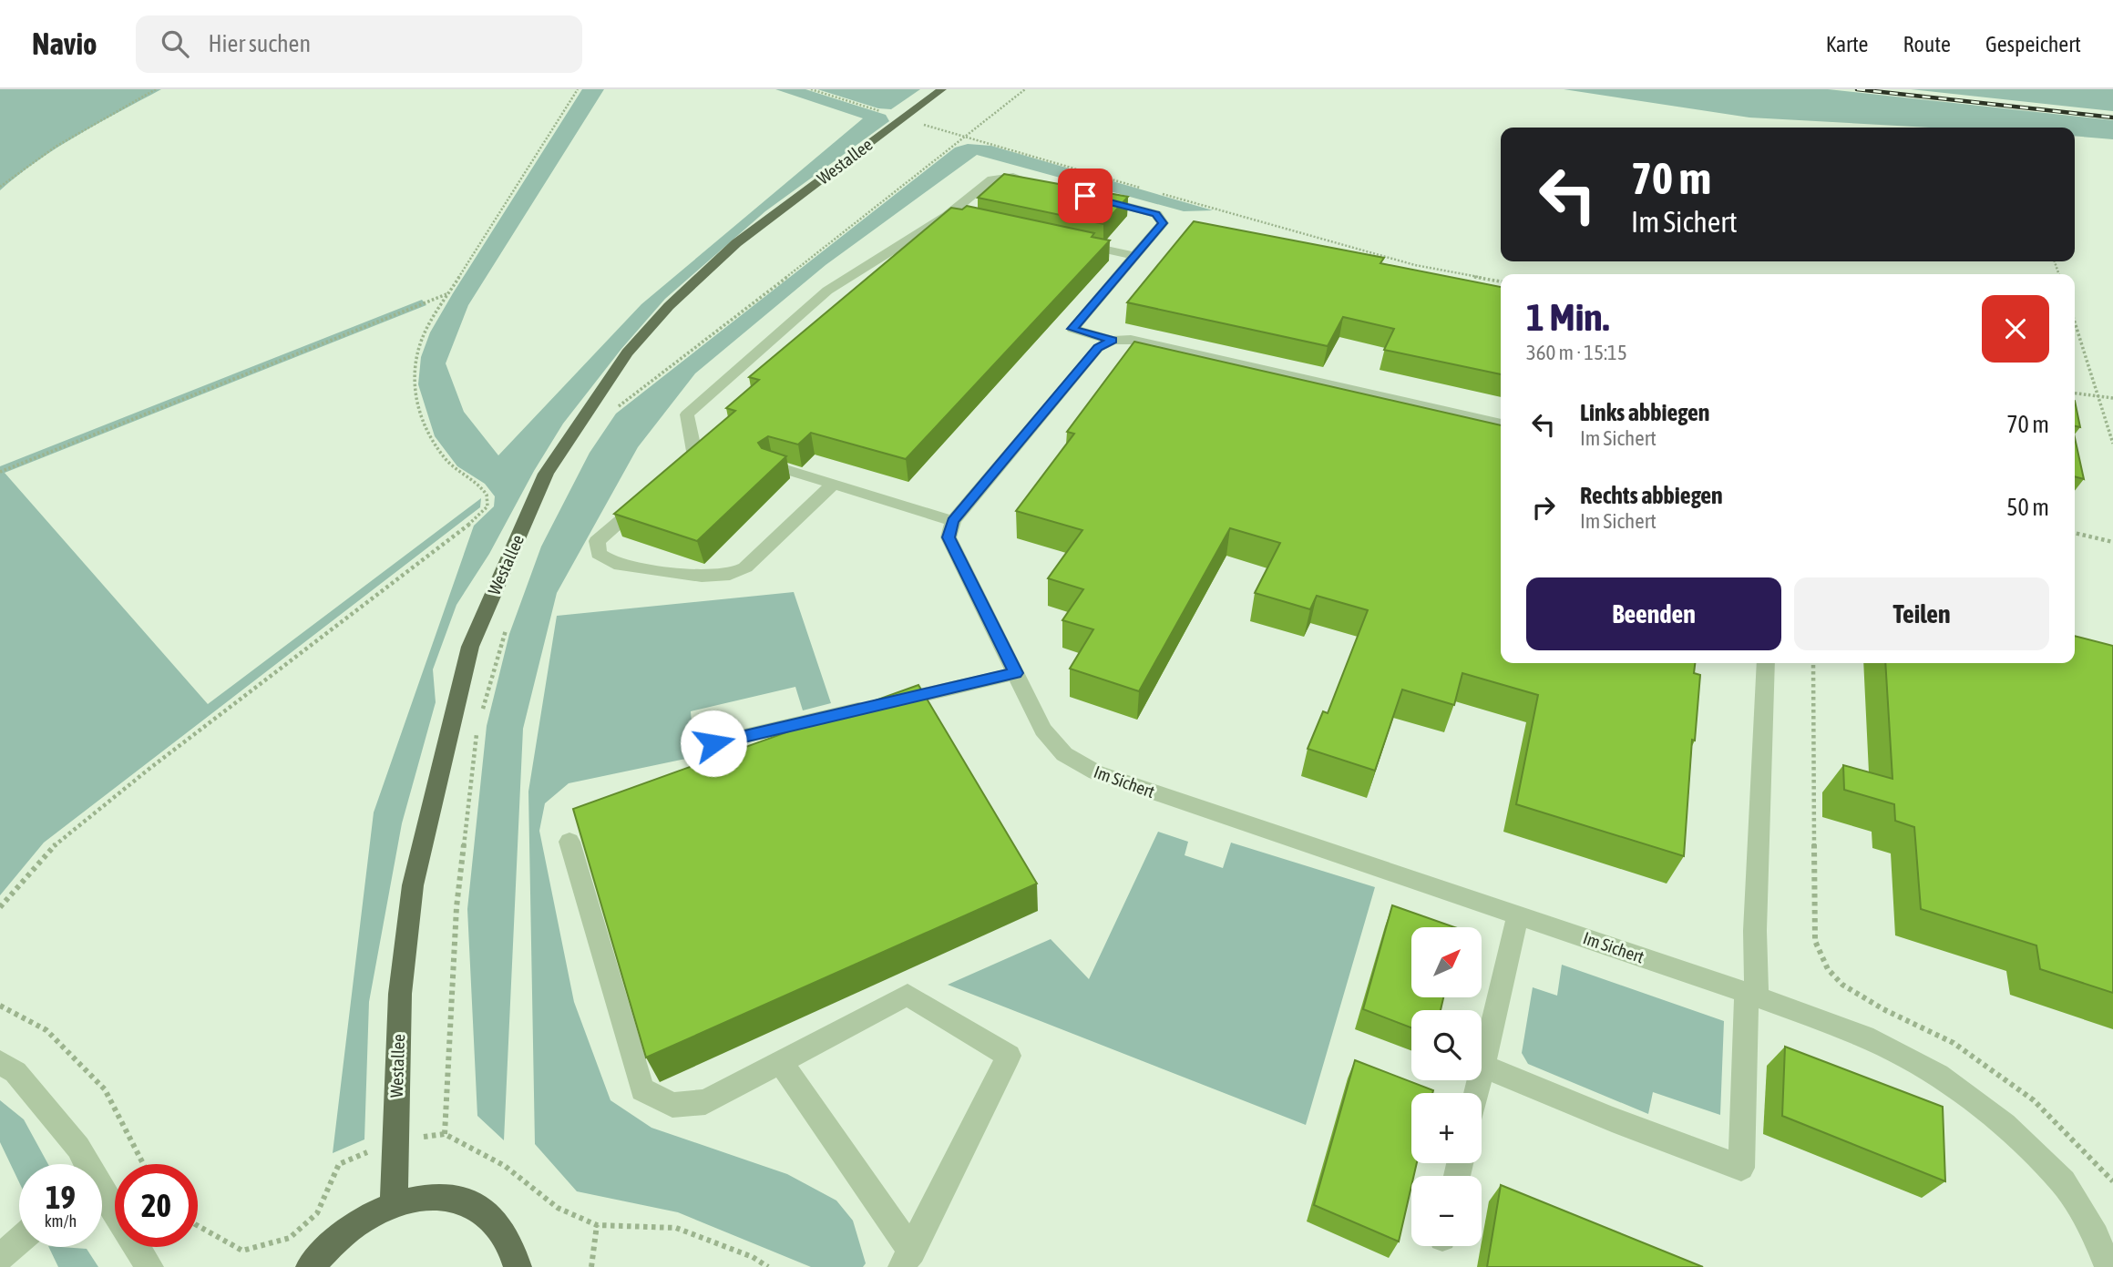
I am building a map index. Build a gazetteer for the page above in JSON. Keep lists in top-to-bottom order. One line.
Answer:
{"streets":{"main road":["Westallee"],"street":["Im Sichert"]},"north":"top right","page":{"header":"Navio","search":"Hier suchen","nav":["Karte","Route","Gespeichert"],"turn":["70 m","Im Sichert"],"heading":["1 Min.","360 m · 15:15"],"list":[{"name":"Links abbiegen","note":"Im Sichert","value":"70 m"},{"name":"Rechts abbiegen","note":"Im Sichert","value":"50 m"}],"buttons":["Beenden","Teilen"],"map_buttons":["+","−"],"speed":"19 km/h","limit":"20"}}
